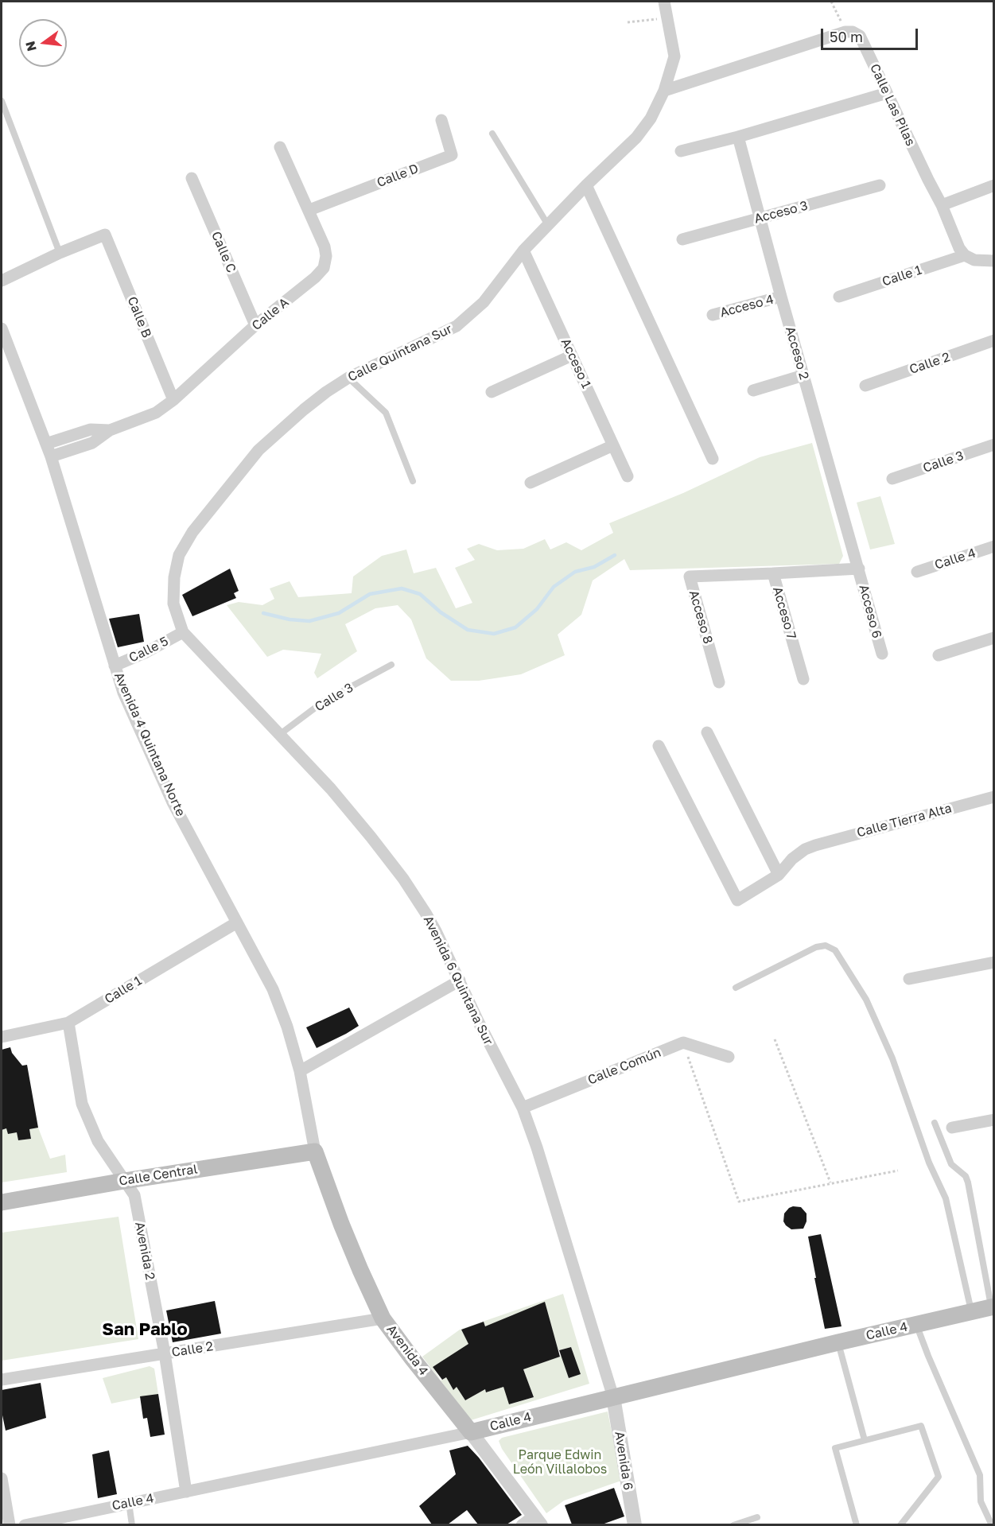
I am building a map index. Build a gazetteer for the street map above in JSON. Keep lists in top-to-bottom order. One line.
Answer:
{"streets":{"main road":["Calle 4","Calle Central","Avenida 4"],"street":["Calle Las Pilas","Calle D","Acceso 3","Calle C","Calle 1","Acceso 4","Calle A","Calle B","Calle Quintana Sur","Acceso 2","Acceso 1","Calle 2","Calle 3","Acceso 6","Acceso 7","Acceso 8","Calle 5","Avenida 4 Quintana Norte","Calle Tierra Alta","Avenida 6 Quintana Sur","Calle Común","Avenida 2","Avenida 6"]},"crossings":[["Calle Las Pilas","Calle 1"],["Calle D","Calle A"],["Acceso 3","Acceso 2"],["Calle C","Calle A"],["Calle 1","Avenida 4 Quintana Norte"],["Calle 1","Avenida 2"],["Acceso 4","Acceso 2"],["Calle A","Calle B"],["Calle A","Avenida 4 Quintana Norte"],["Calle Quintana Sur","Acceso 1"],["Calle Quintana Sur","Calle 5"],["Calle Quintana Sur","Avenida 6 Quintana Sur"],["Acceso 2","Acceso 6"],["Acceso 2","Acceso 7"],["Calle 2","Avenida 2"],["Calle 2","Avenida 4"],["Calle 3","Avenida 6 Quintana Sur"],["Calle 4","Avenida 6 Quintana Sur"],["Calle 4","Avenida 2"],["Calle 4","Avenida 4"],["Calle 4","Avenida 6"],["Acceso 6","Acceso 7"],["Acceso 7","Acceso 8"],["Calle 5","Avenida 4 Quintana Norte"],["Calle 5","Avenida 6 Quintana Sur"],["Avenida 4 Quintana Norte","Calle Central"],["Avenida 4 Quintana Norte","Avenida 4"],["Avenida 6 Quintana Sur","Calle Común"],["Avenida 6 Quintana Sur","Avenida 6"],["Calle Central","Avenida 2"],["Calle Central","Avenida 4"]],"districts":["San Pablo"],"parks":["Parque Edwin León Villalobos"],"scale_bar":"50 m","north":"left"}
